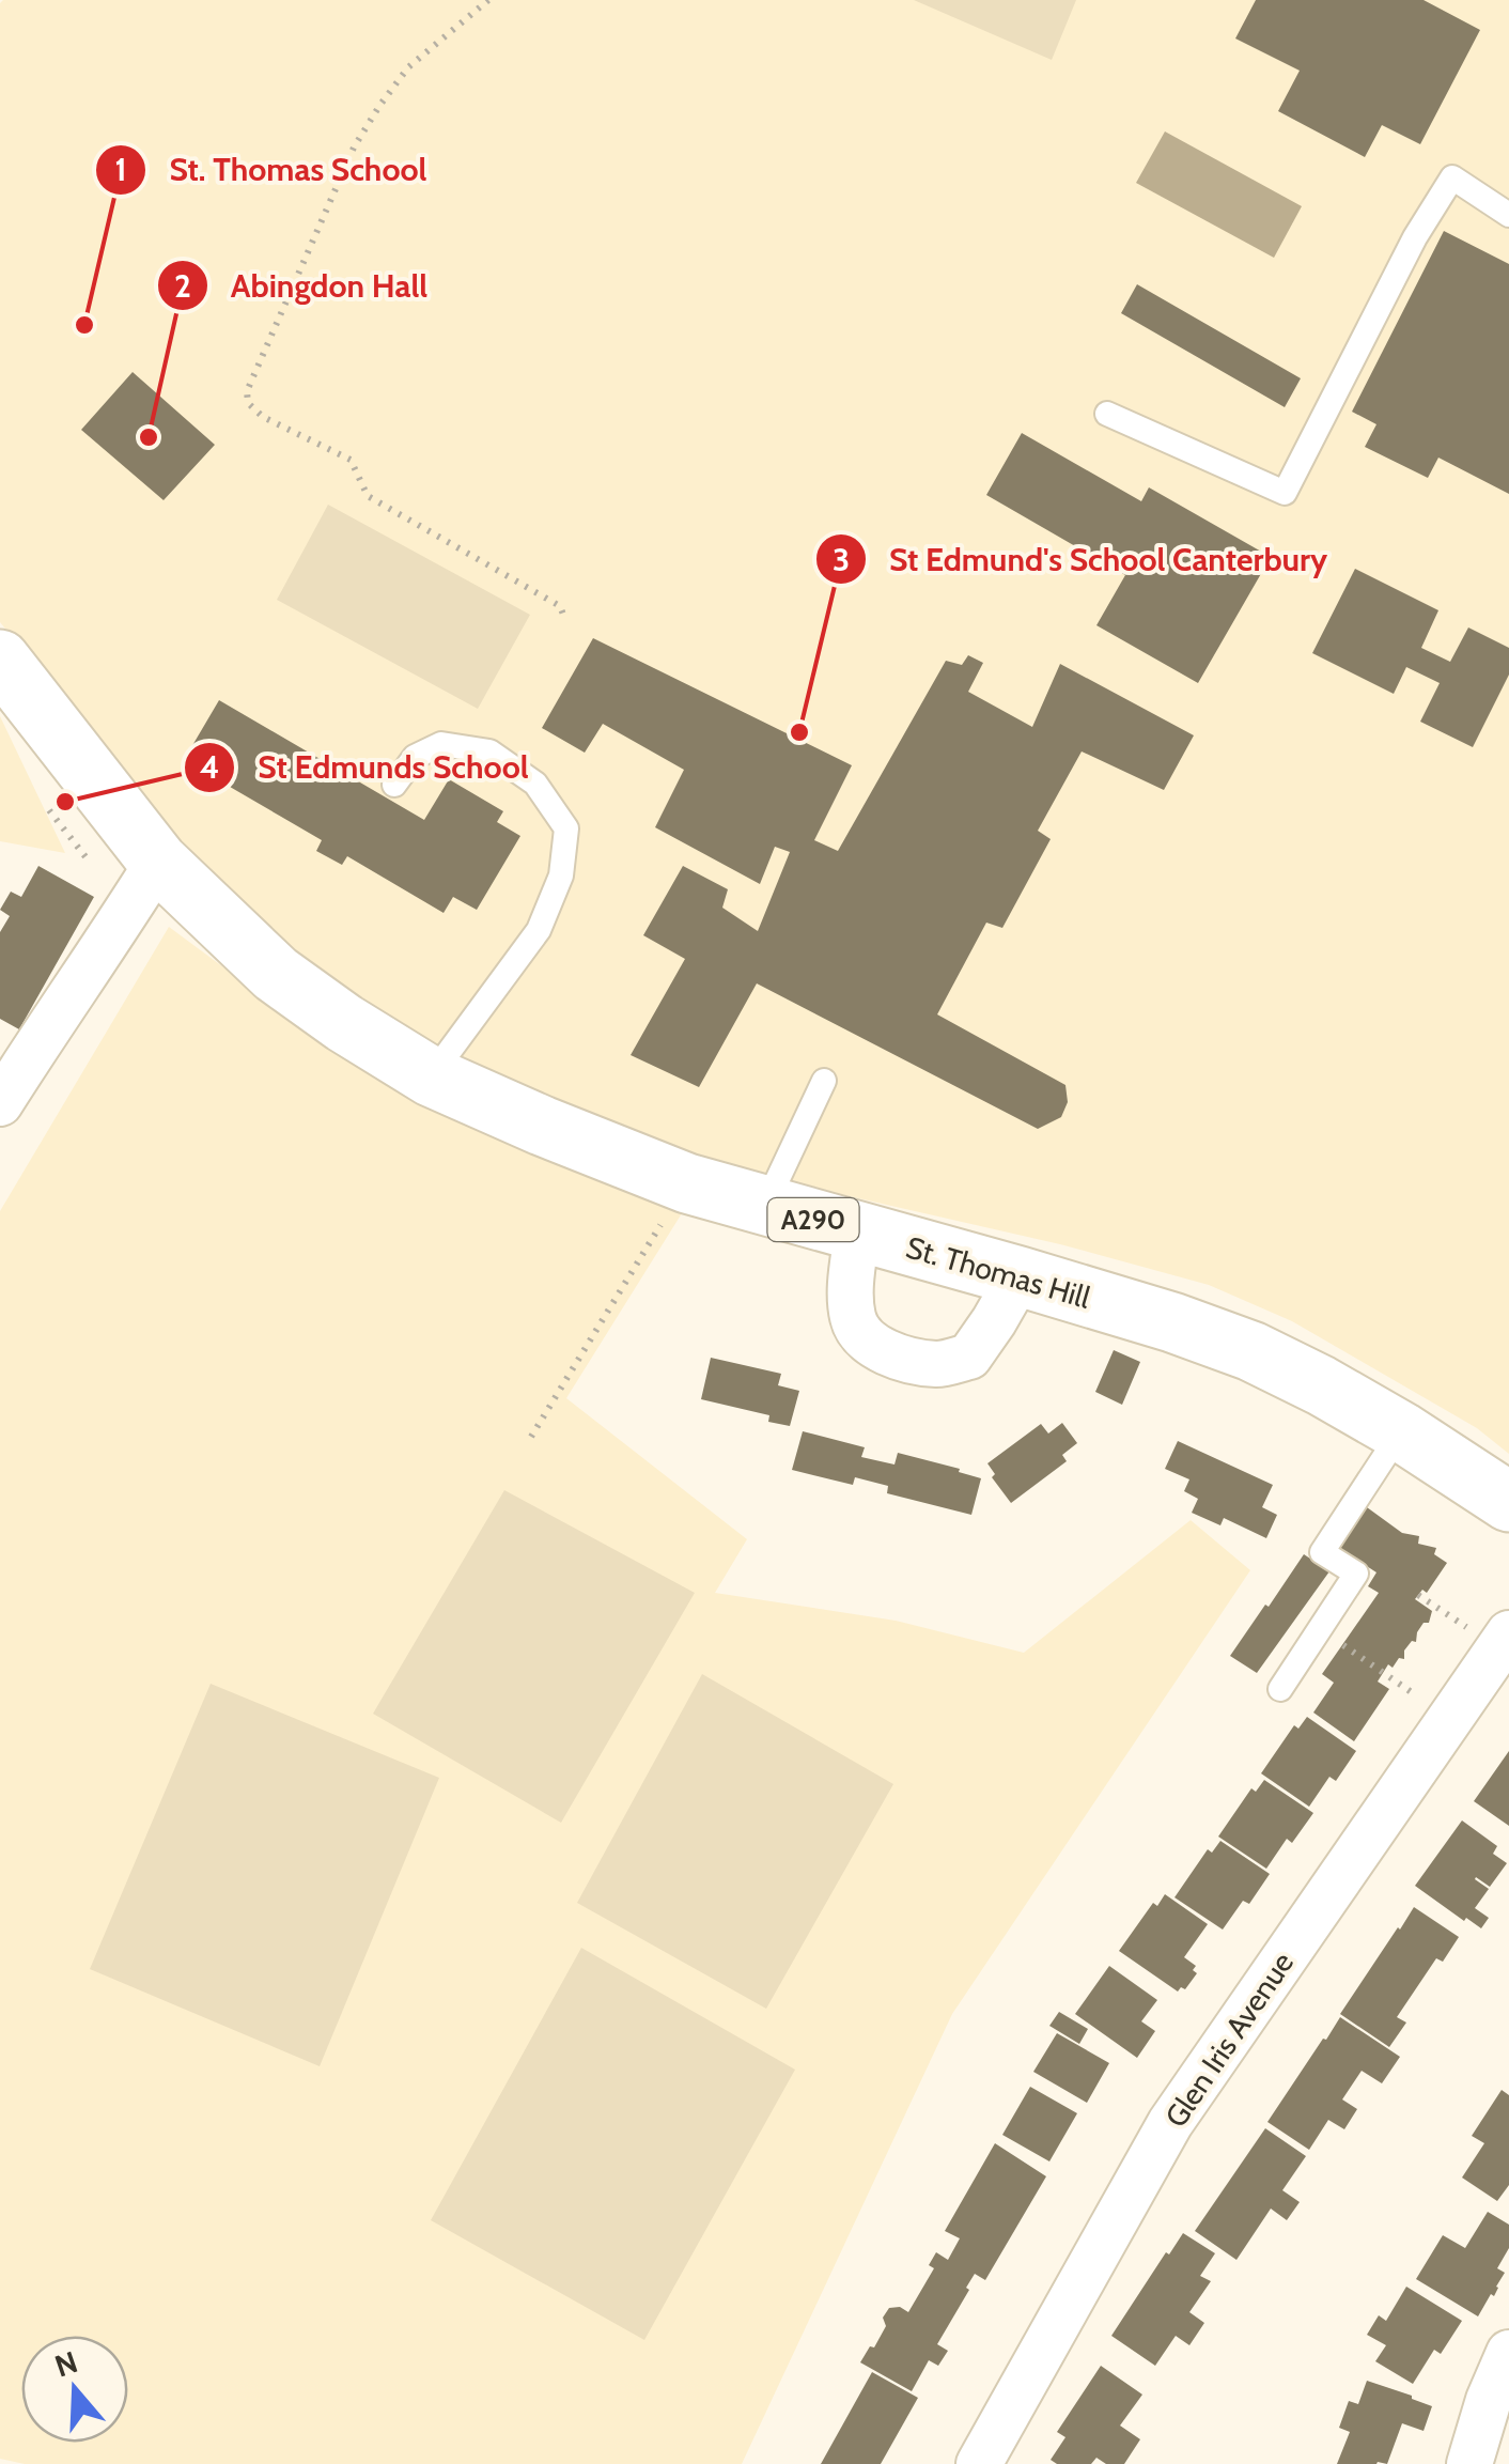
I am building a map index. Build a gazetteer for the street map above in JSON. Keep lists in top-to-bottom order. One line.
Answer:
{"streets":{"main road":["A290","St. Thomas Hill"],"street":["Glen Iris Avenue"]},"crossings":[["A290","St. Thomas Hill"]],"places":["St. Thomas School","Abingdon Hall","St Edmund's School Canterbury","St Edmunds School"],"north":"top"}
